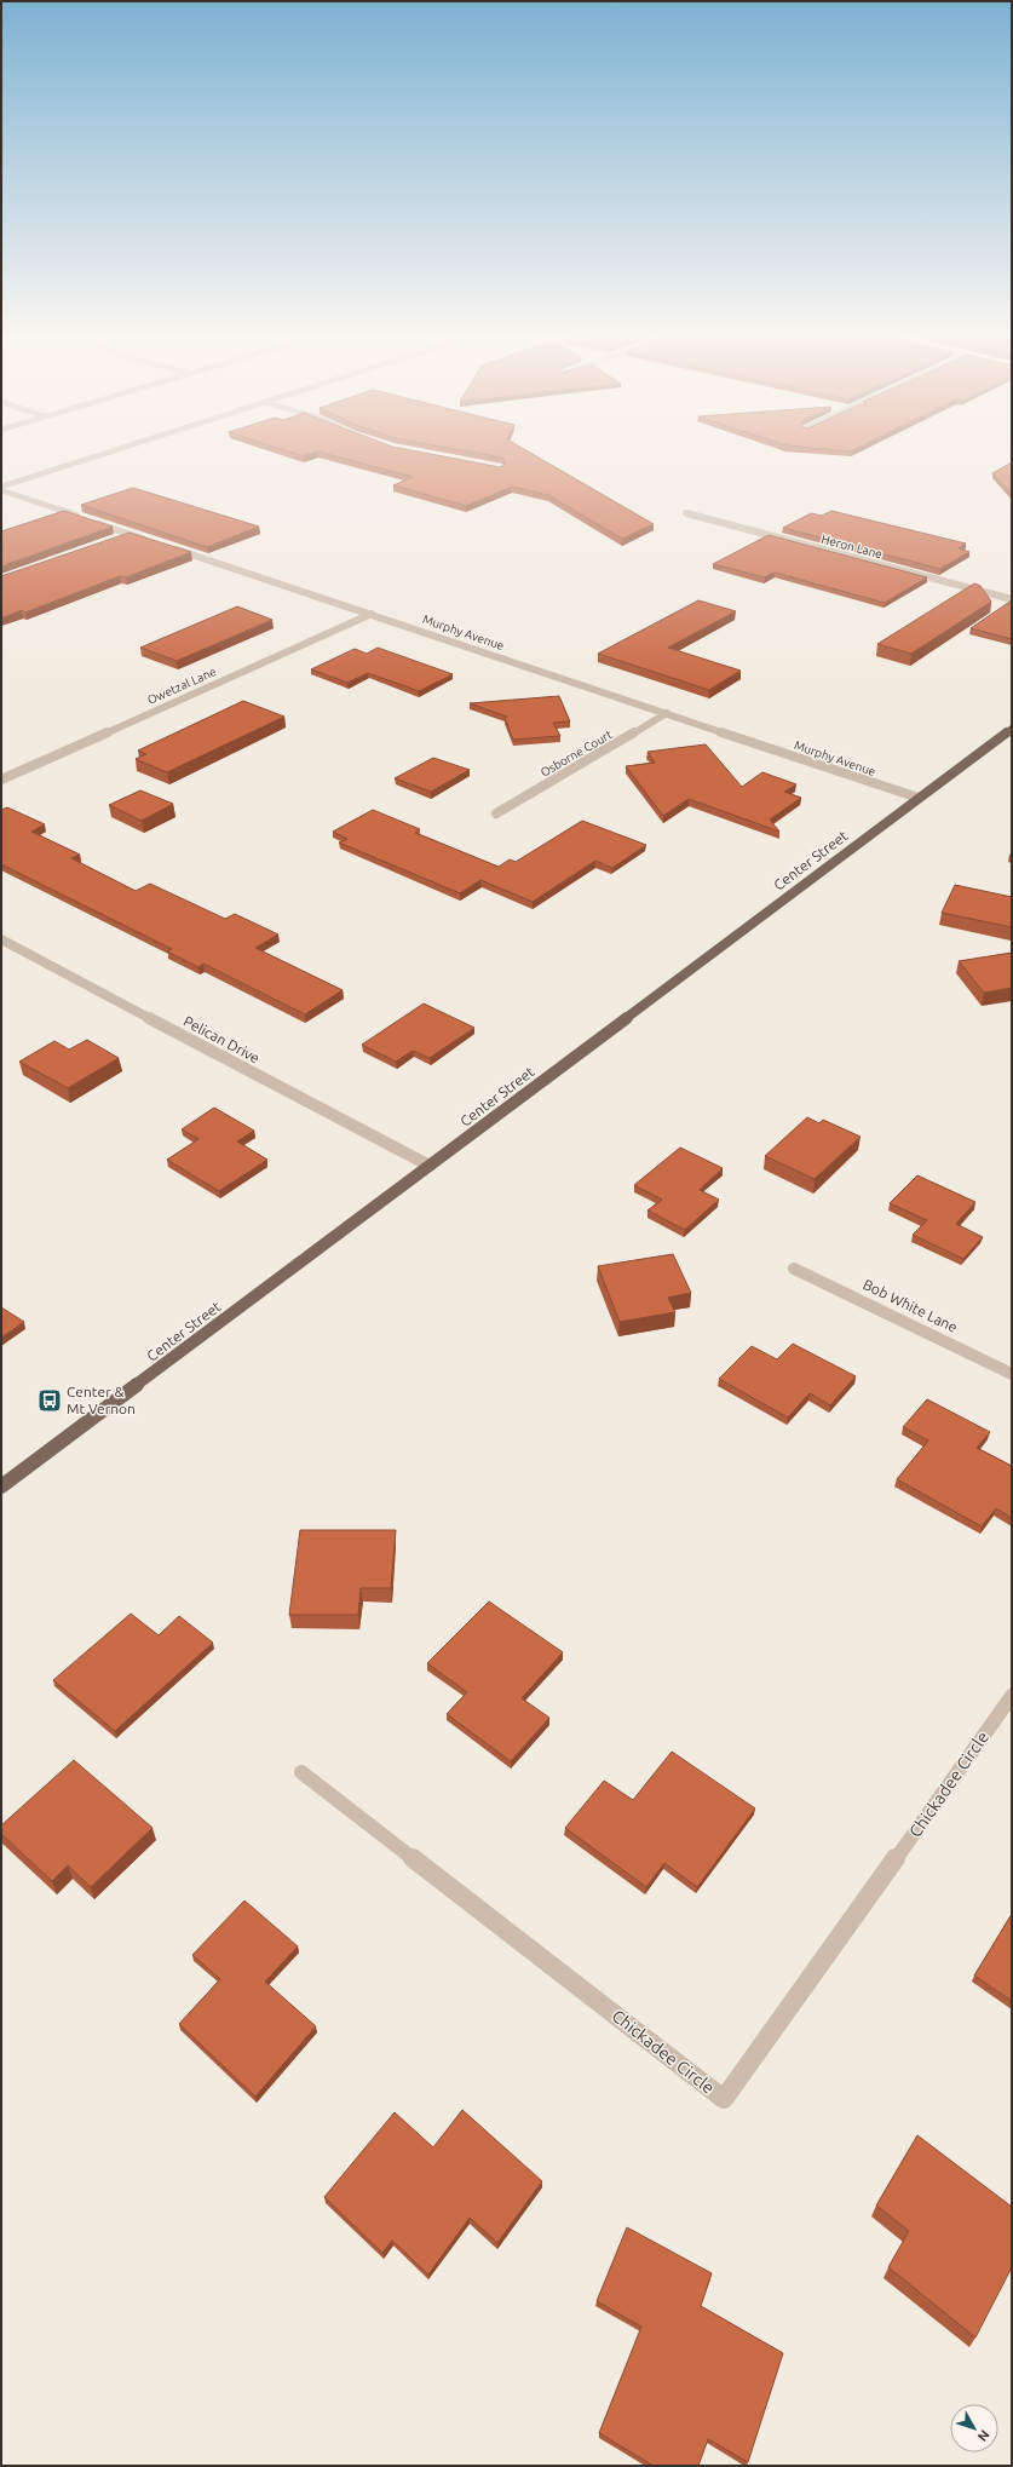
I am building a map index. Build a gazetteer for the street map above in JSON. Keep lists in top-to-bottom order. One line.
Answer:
{"streets":{"main road":["Center Street"],"street":["Heron Lane","Murphy Avenue","Owetzal Lane","Osborne Court","Pelican Drive","Bob White Lane","Chickadee Circle"]},"crossings":[["Murphy Avenue","Owetzal Lane"],["Murphy Avenue","Osborne Court"],["Murphy Avenue","Center Street"],["Center Street","Pelican Drive"]],"places":{"bus stop":["Center & Mt Vernon"]},"north":"bottom right"}
